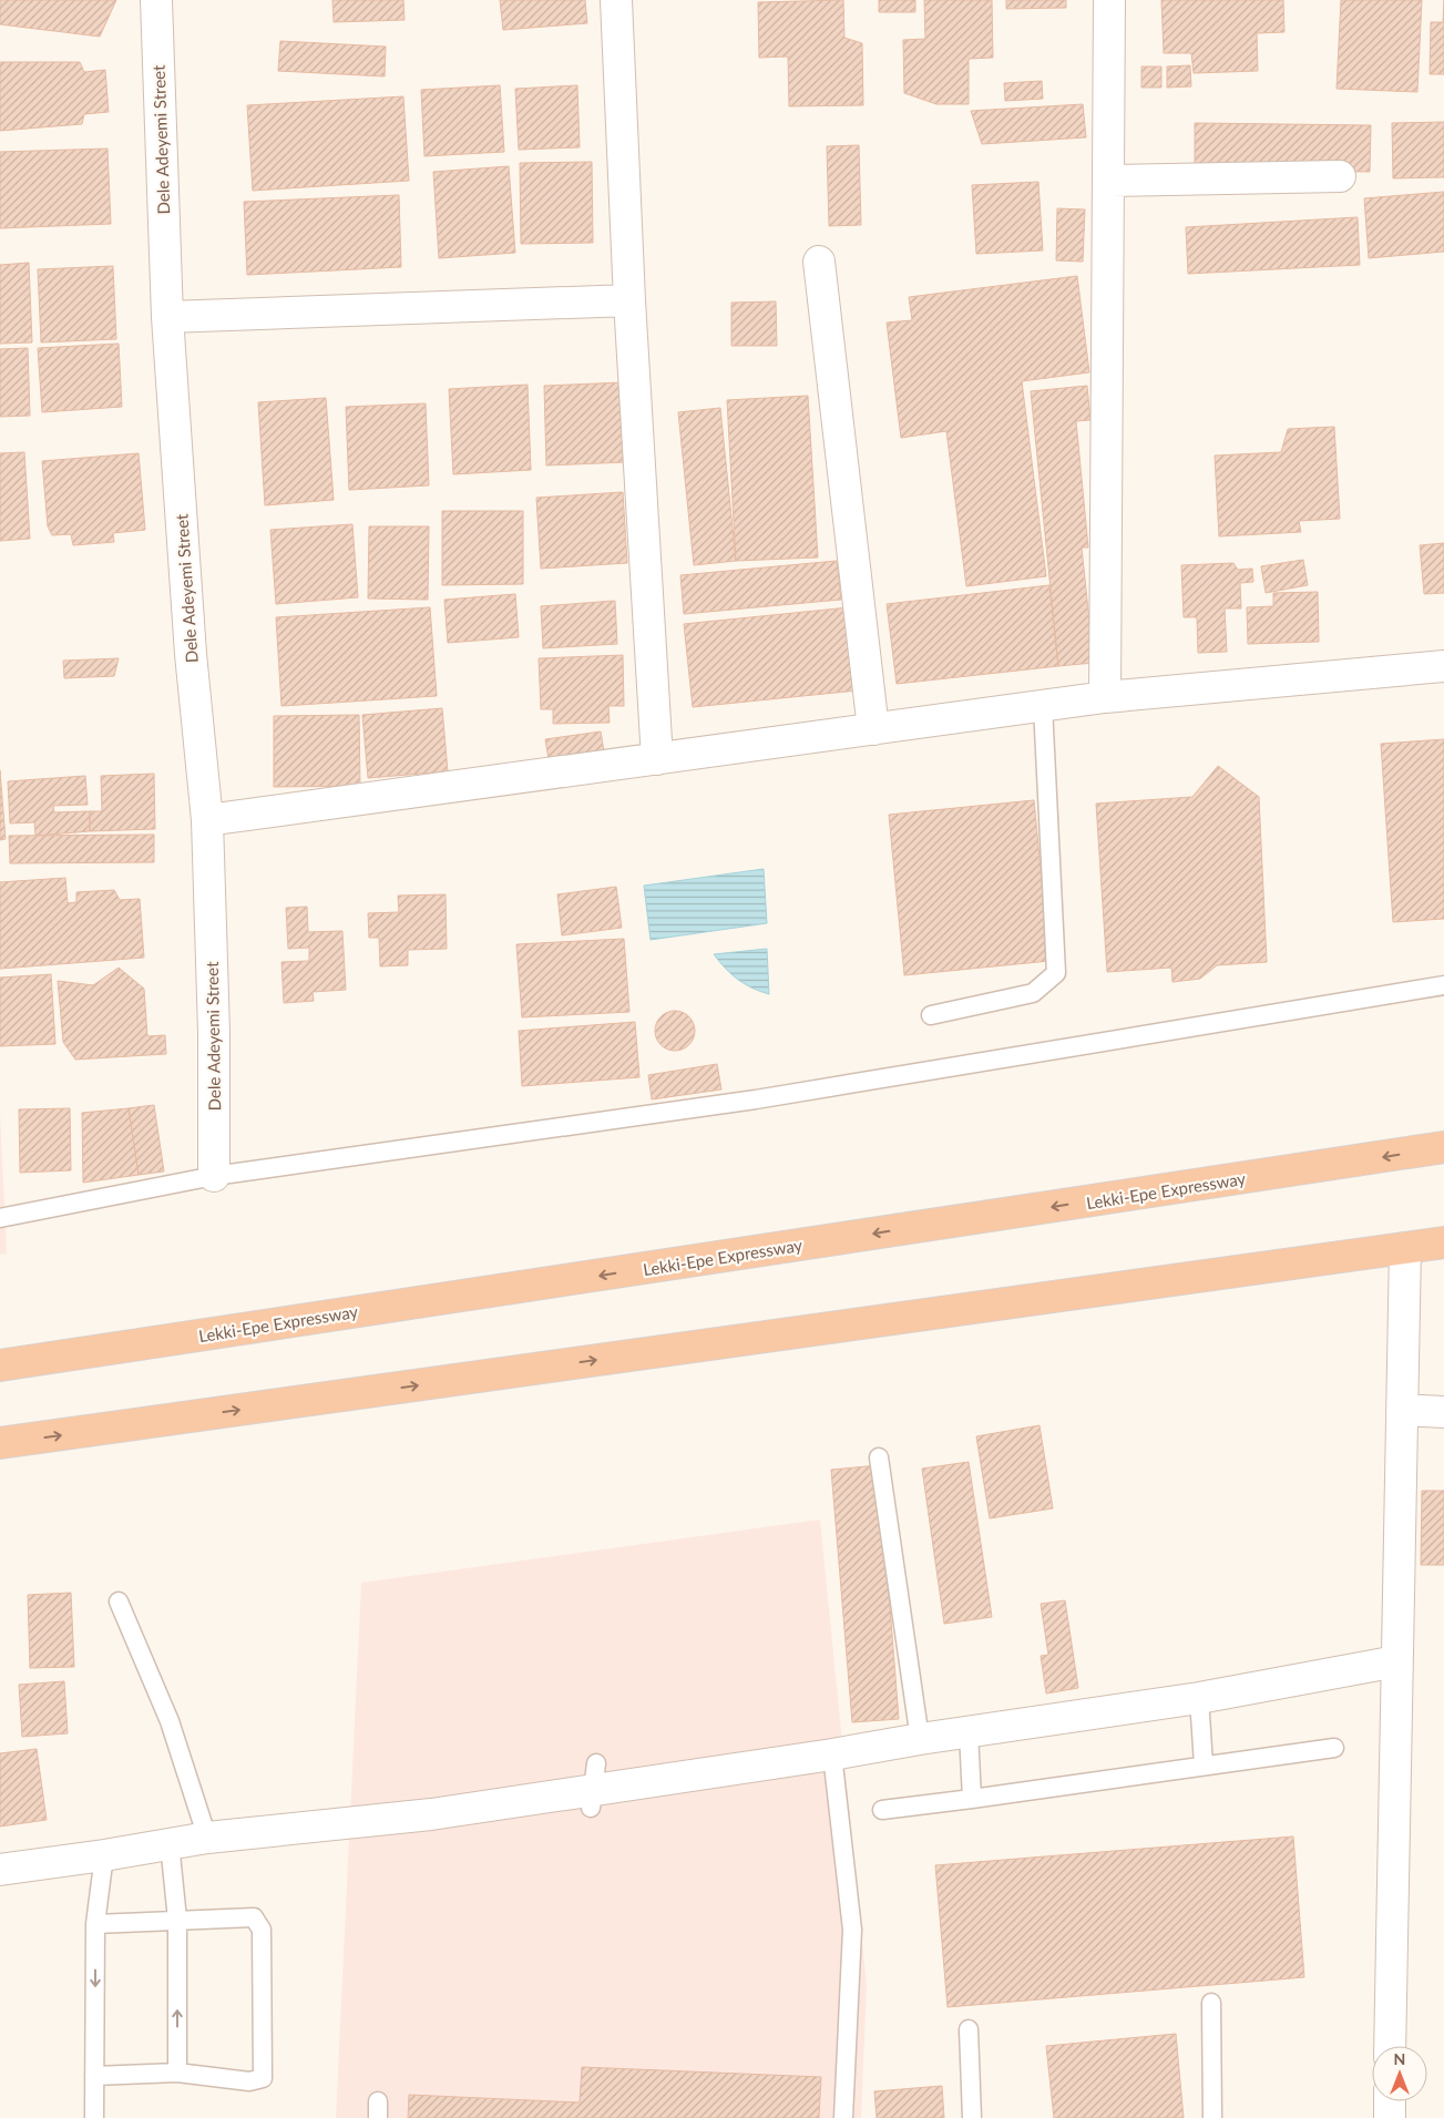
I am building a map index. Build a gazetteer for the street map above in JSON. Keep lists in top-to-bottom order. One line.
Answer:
{"streets":{"highway":["Lekki-Epe Expressway"],"street":["Dele Adeyemi Street"]},"north":"top"}
